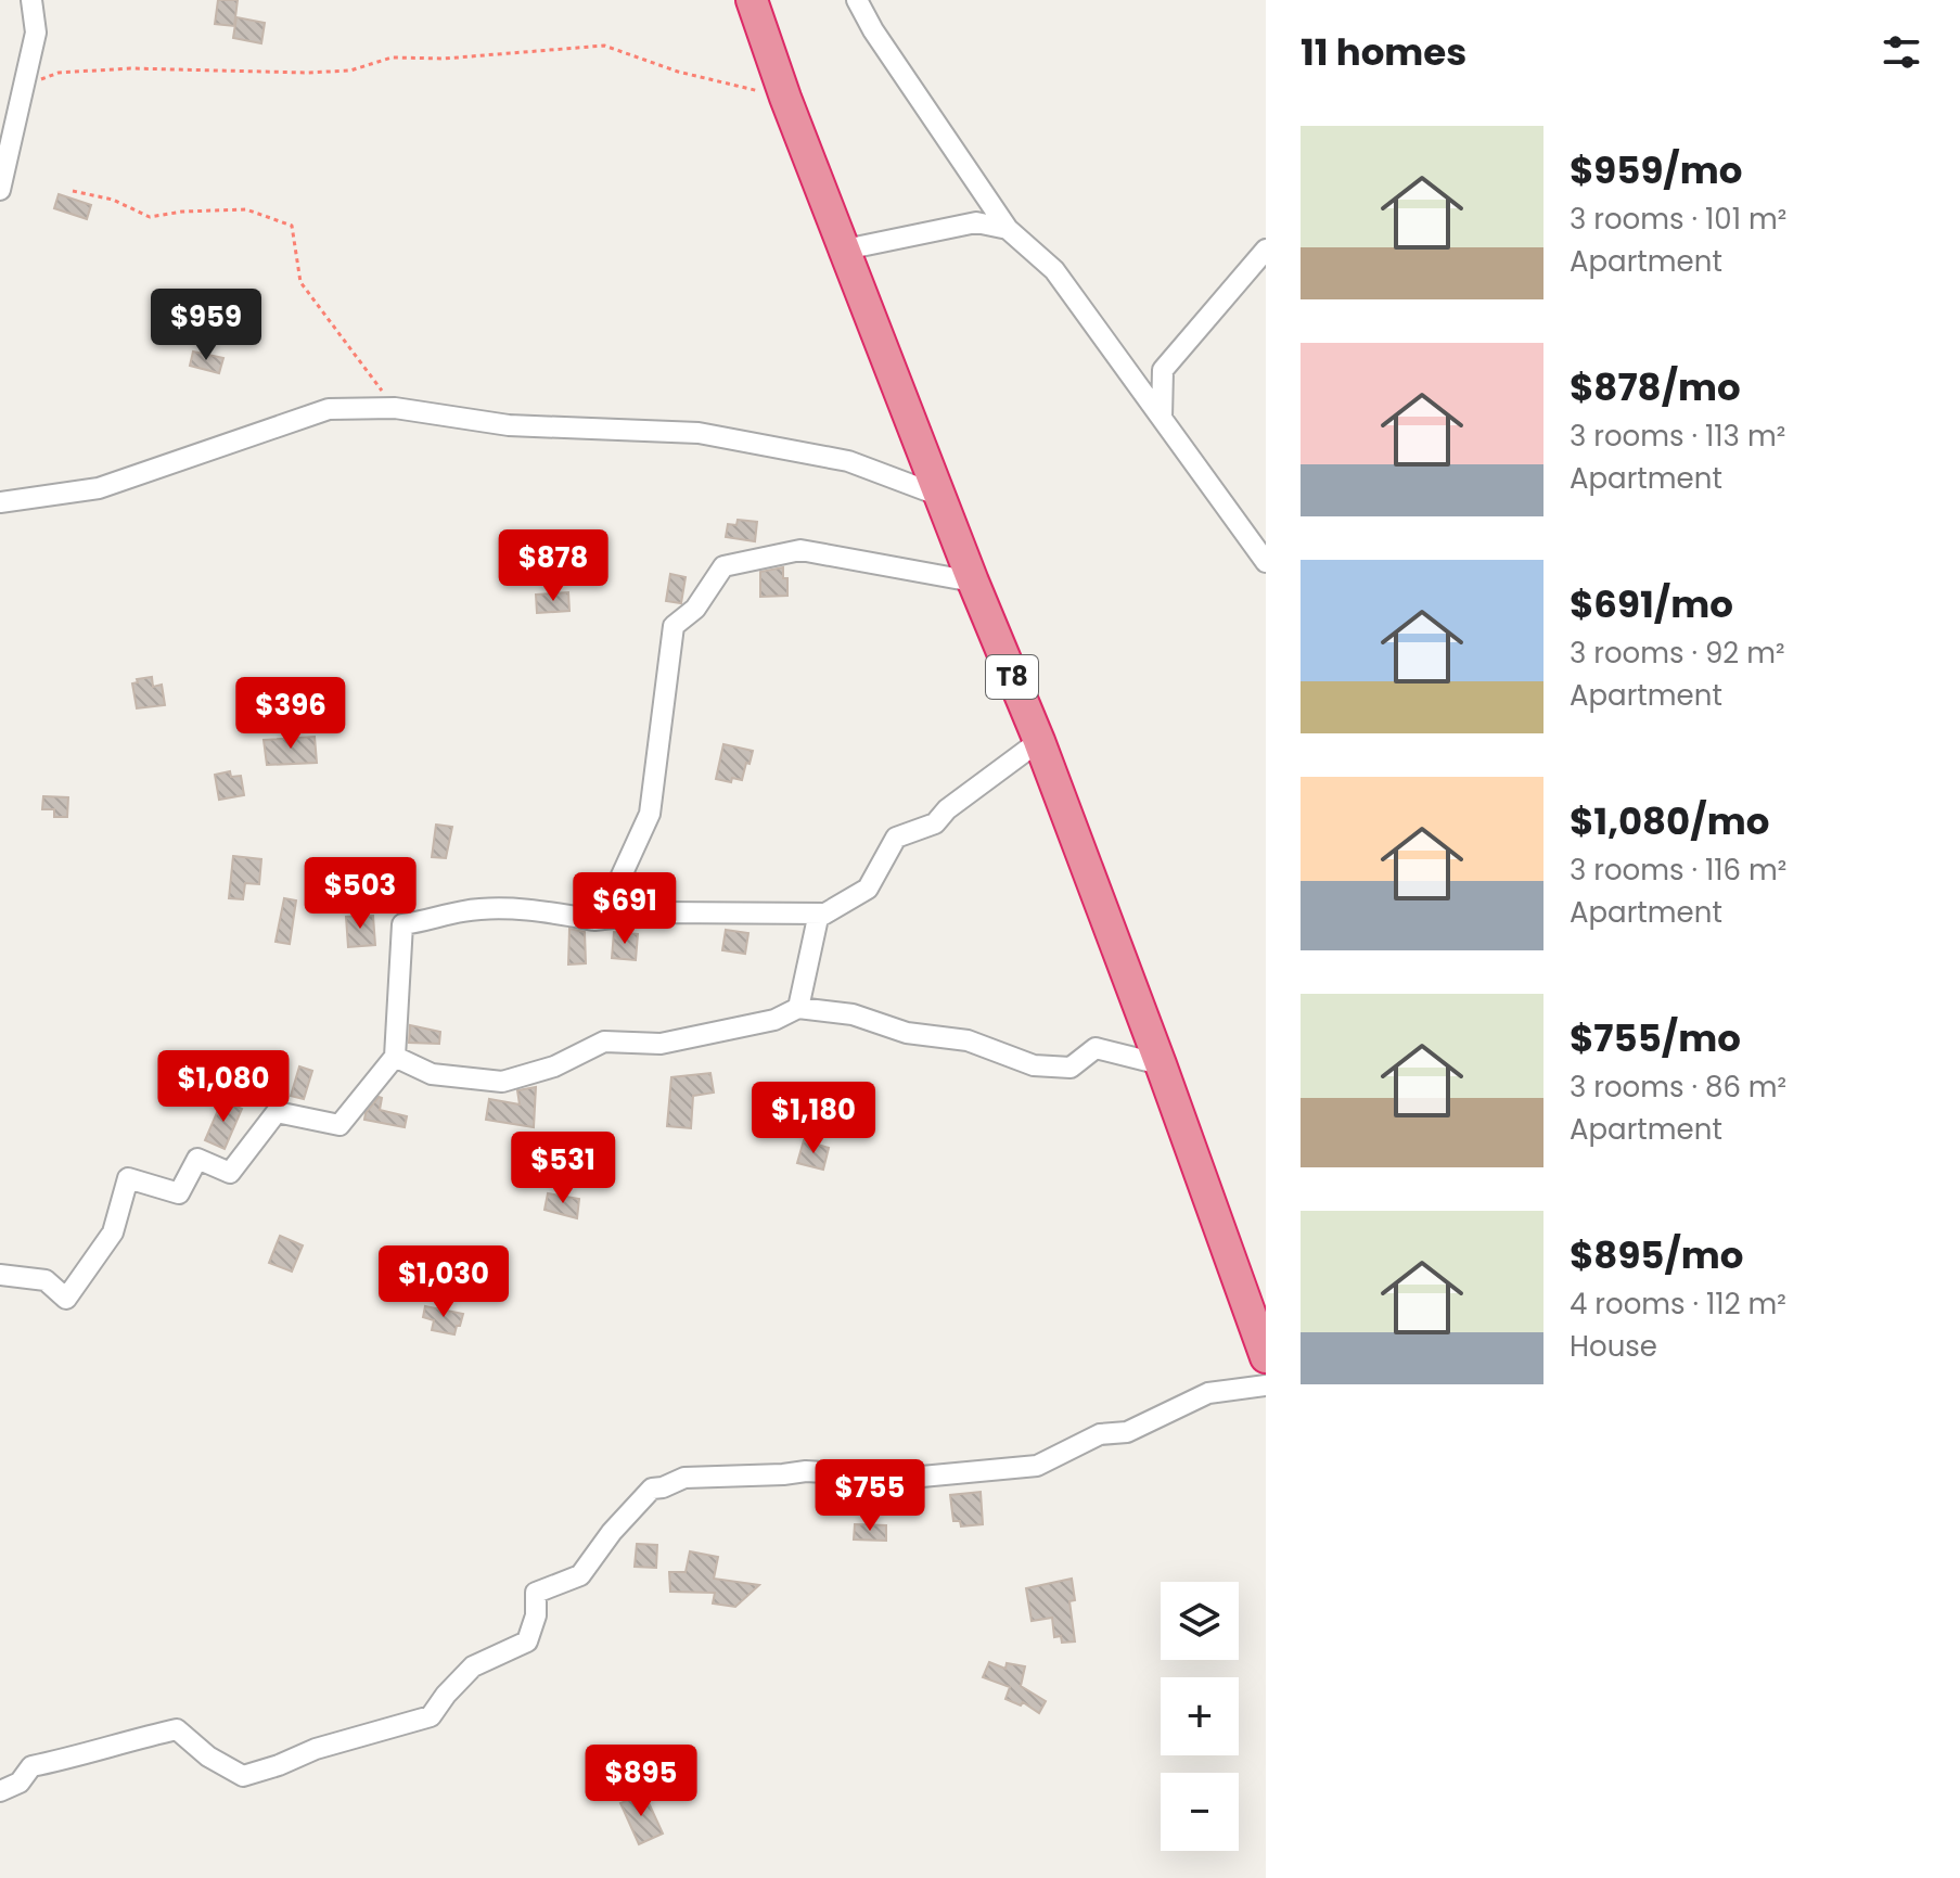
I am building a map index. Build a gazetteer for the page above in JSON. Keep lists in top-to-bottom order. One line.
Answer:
{"streets":{"highway":["T8"]},"page":{"heading":"11 homes","list":[{"name":"$959/mo","note":"3 rooms · 101 m² · Apartment"},{"name":"$878/mo","note":"3 rooms · 113 m² · Apartment"},{"name":"$691/mo","note":"3 rooms · 92 m² · Apartment"},{"name":"$1,080/mo","note":"3 rooms · 116 m² · Apartment"},{"name":"$755/mo","note":"3 rooms · 86 m² · Apartment"},{"name":"$895/mo","note":"4 rooms · 112 m² · House"}],"price":["$959","$878","$396","$503","$691","$1,080","$1,180","$531","$1,030","$755","$895"],"map_buttons":["+","−"]}}
